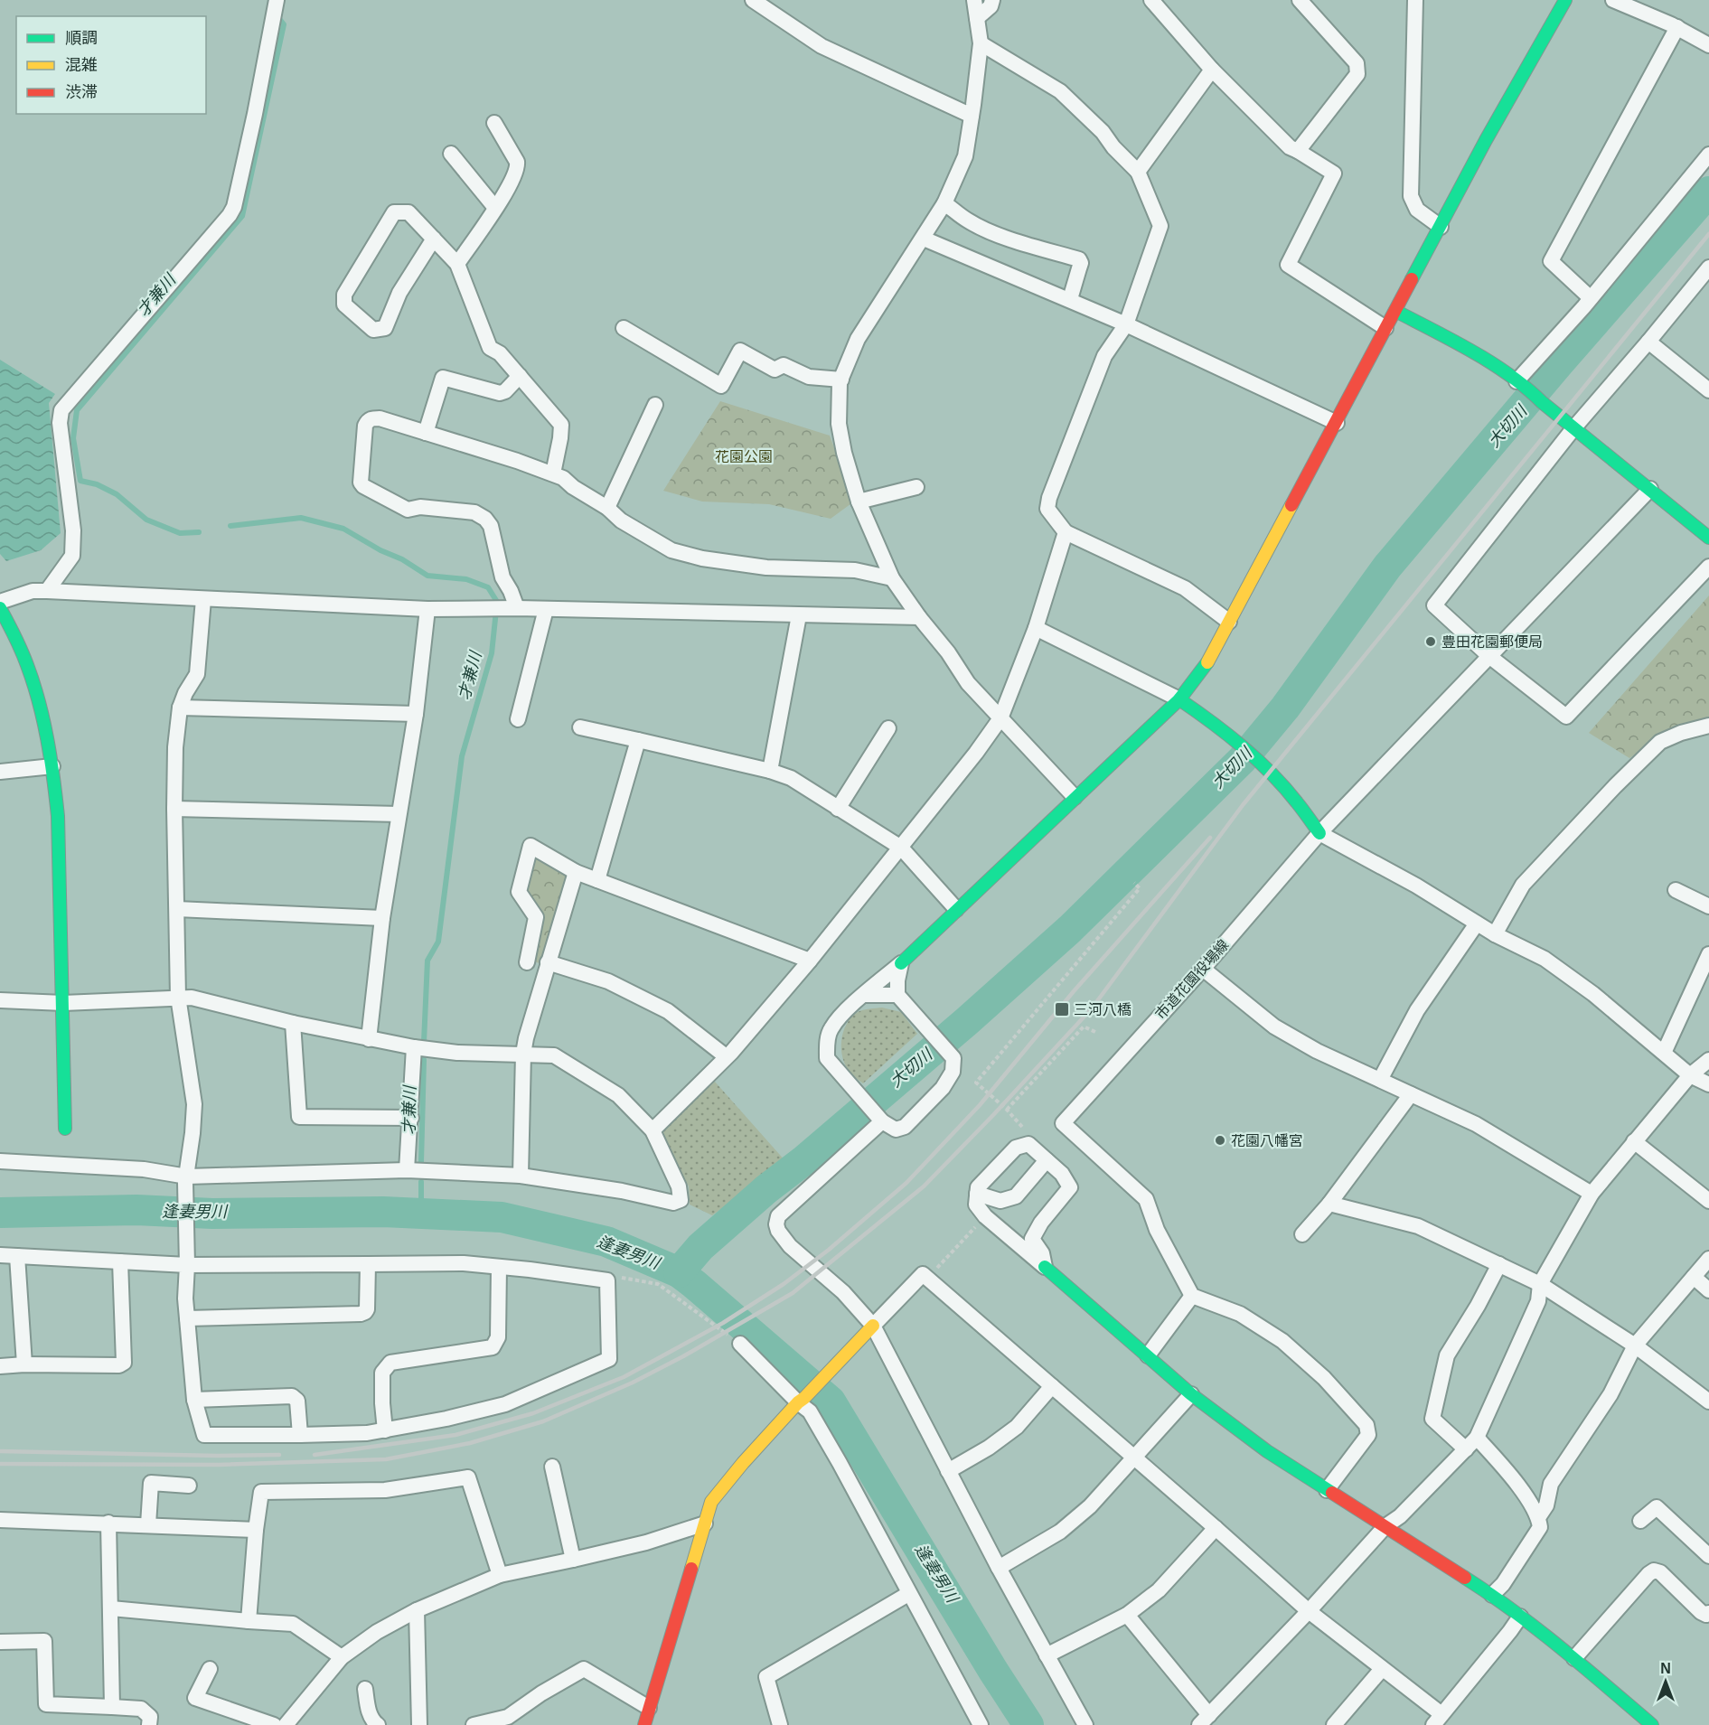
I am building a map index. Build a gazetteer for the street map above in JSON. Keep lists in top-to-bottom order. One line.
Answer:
{"streets":{"street":["市道花園役場線"]},"water":["才兼川","大切川","逢妻男川"],"parks":["花園公園"],"places":{"other":["豊田花園郵便局","花園八幡宮"],"transit":["三河八橋"]},"legend":["順調","混雑","渋滞"],"north":"top"}
